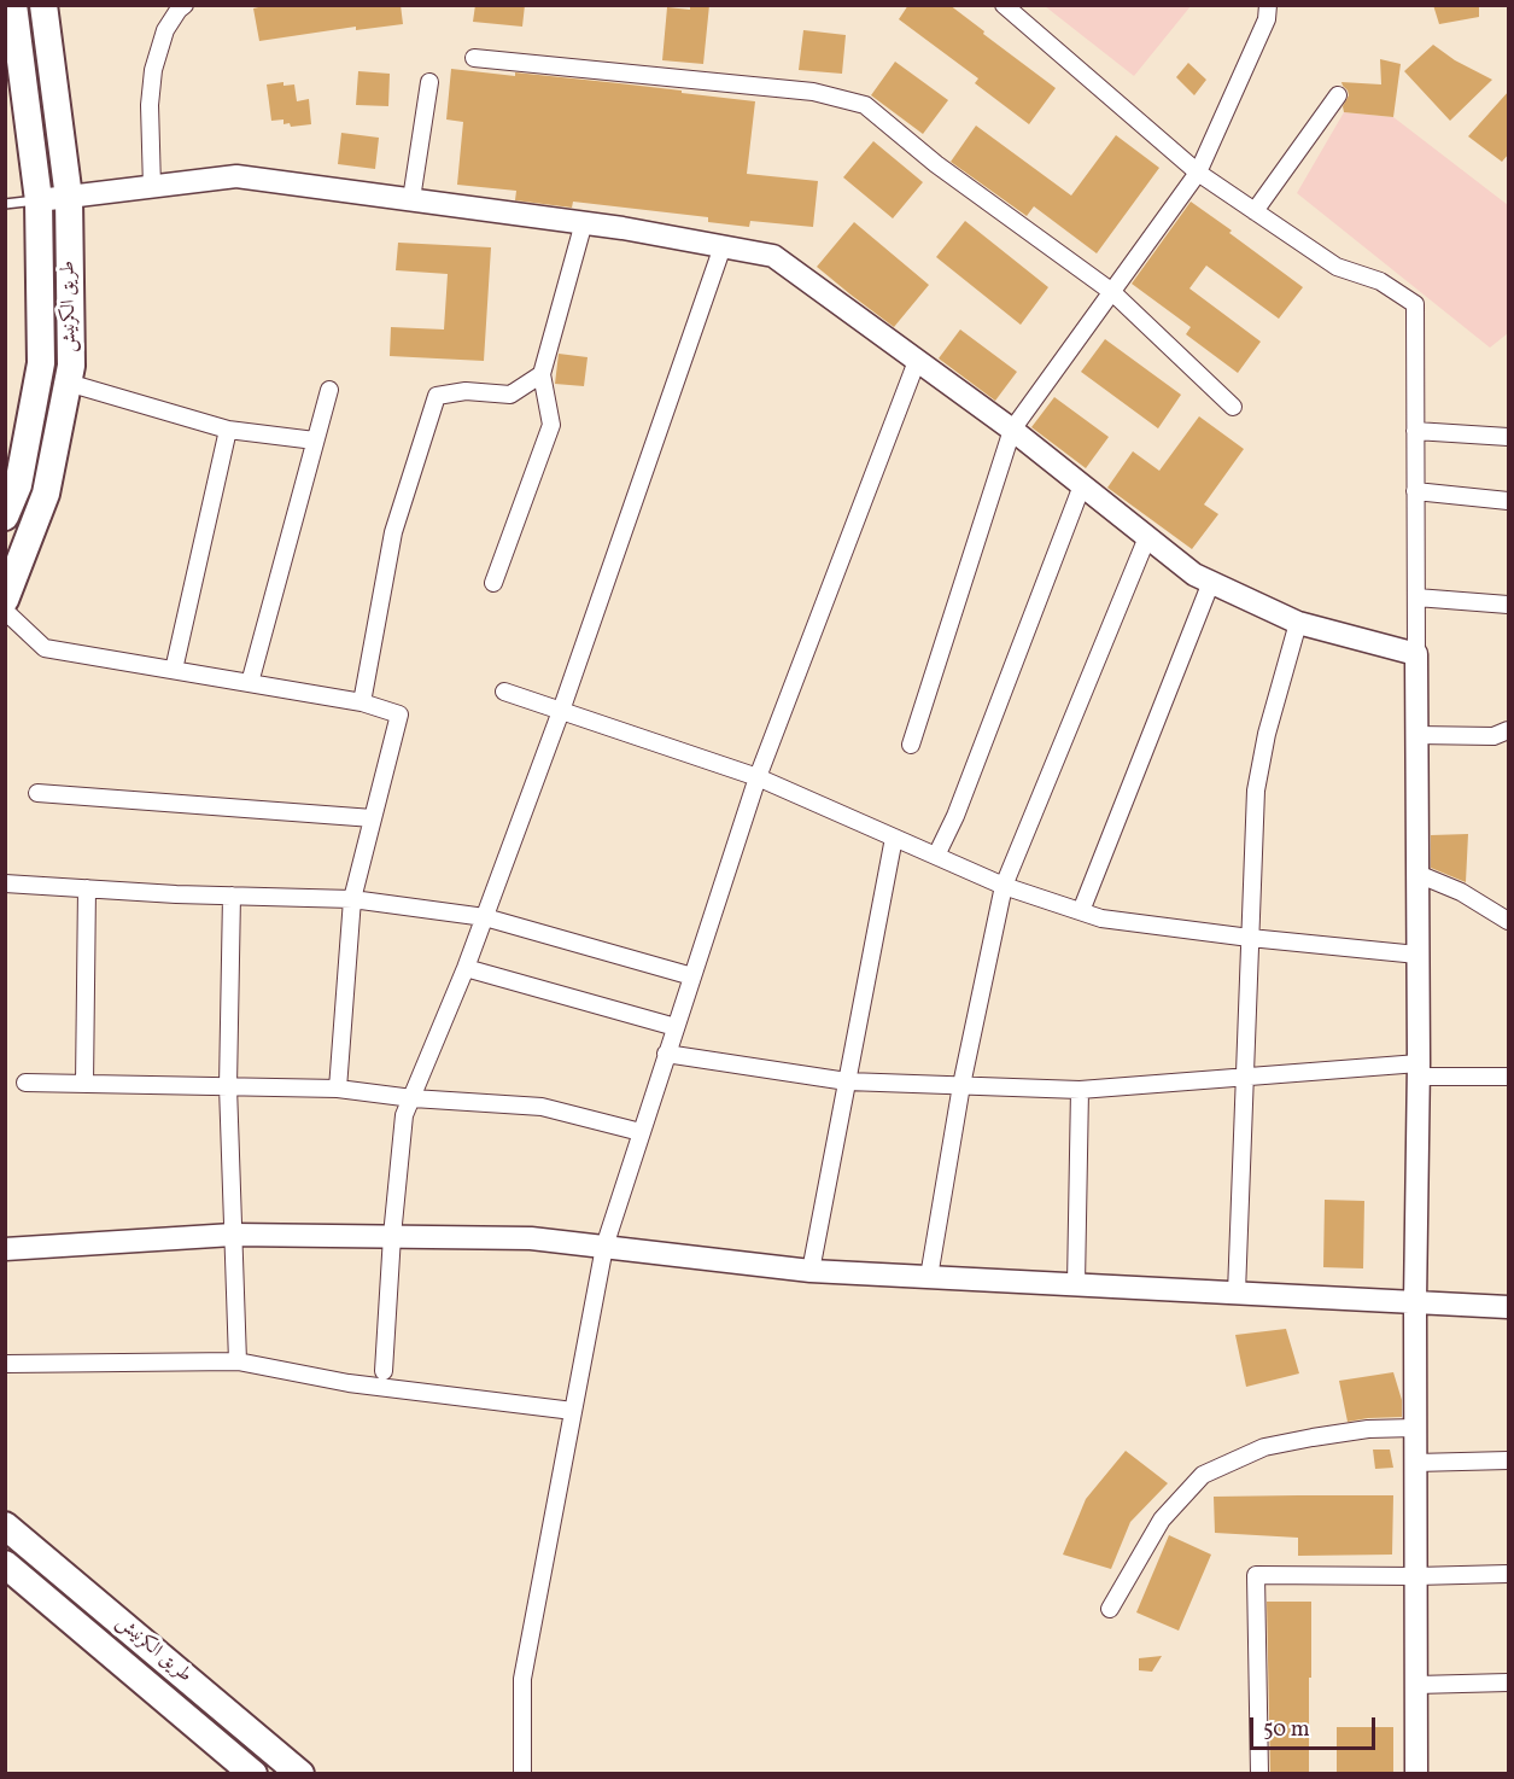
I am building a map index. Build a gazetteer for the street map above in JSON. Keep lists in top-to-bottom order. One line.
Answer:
{"streets":{"main road":["طريق الكرنيش"]},"scale_bar":"50 m"}
